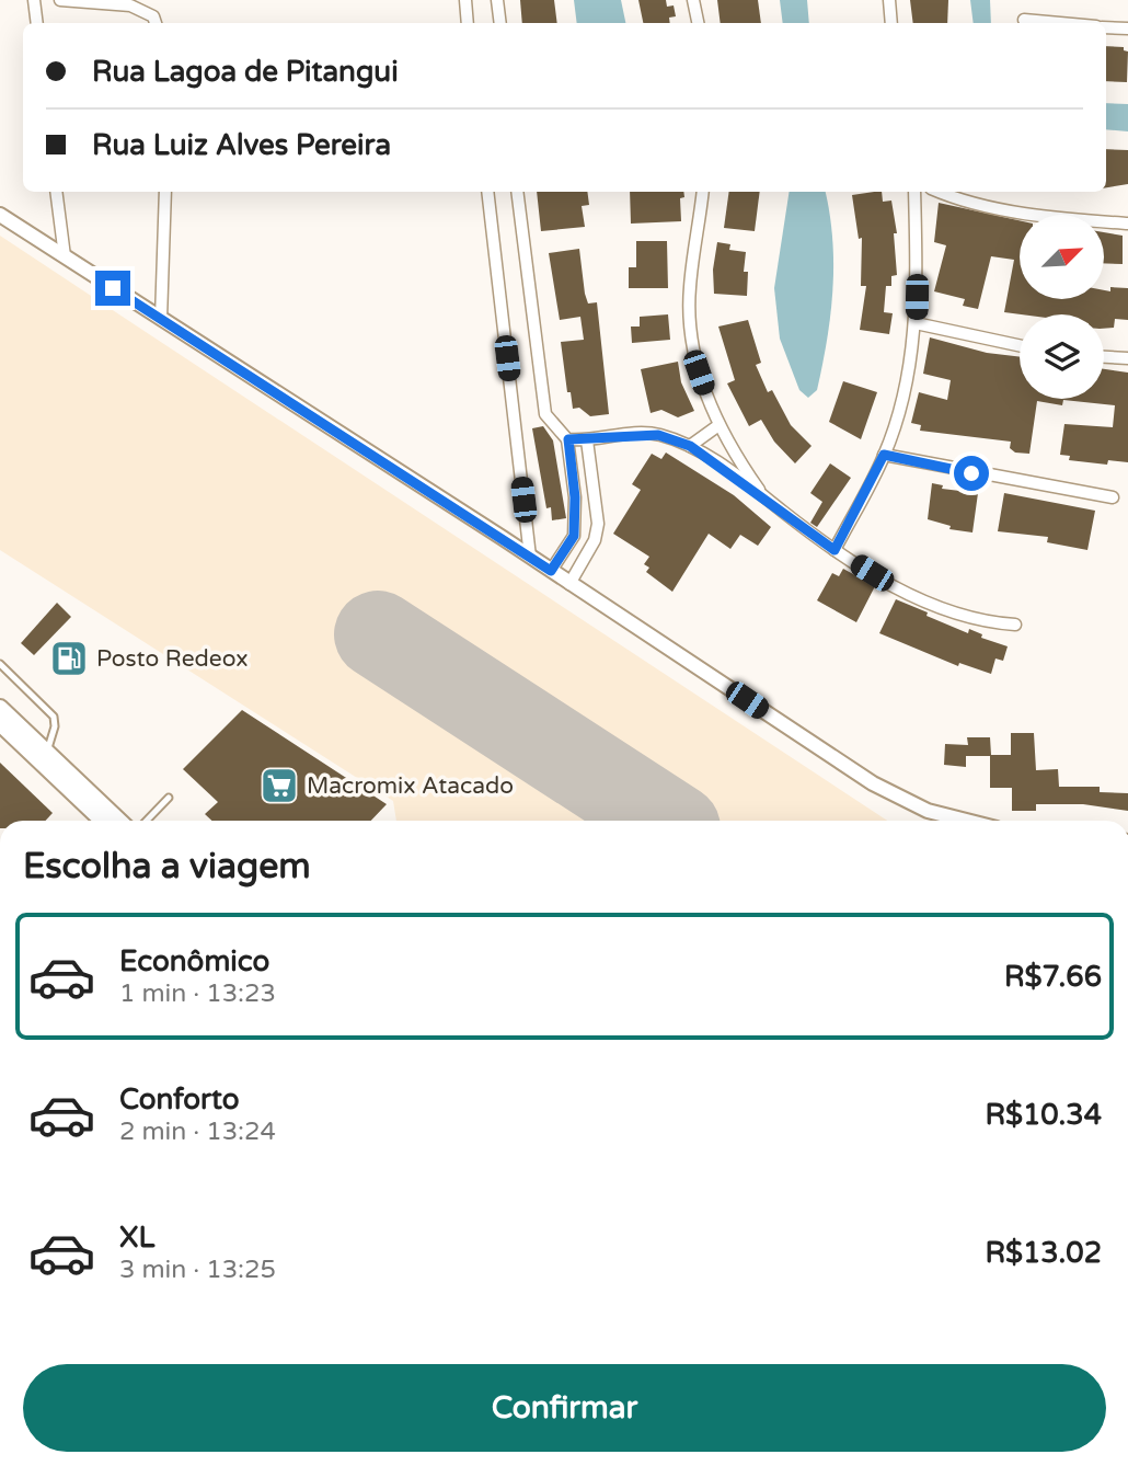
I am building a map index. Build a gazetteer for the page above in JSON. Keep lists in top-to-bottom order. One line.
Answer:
{"places":{"fuel station":["Posto Redeox"],"supermarket":["Macromix Atacado"]},"north":"top right","page":{"banner":["Rua Lagoa de Pitangui","Rua Luiz Alves Pereira"],"heading":"Escolha a viagem","list":[{"name":"Econômico","note":"1 min · 13:23","value":"R$7.66"},{"name":"Conforto","note":"2 min · 13:24","value":"R$10.34"},{"name":"XL","note":"3 min · 13:25","value":"R$13.02"}],"buttons":"Confirmar"}}
